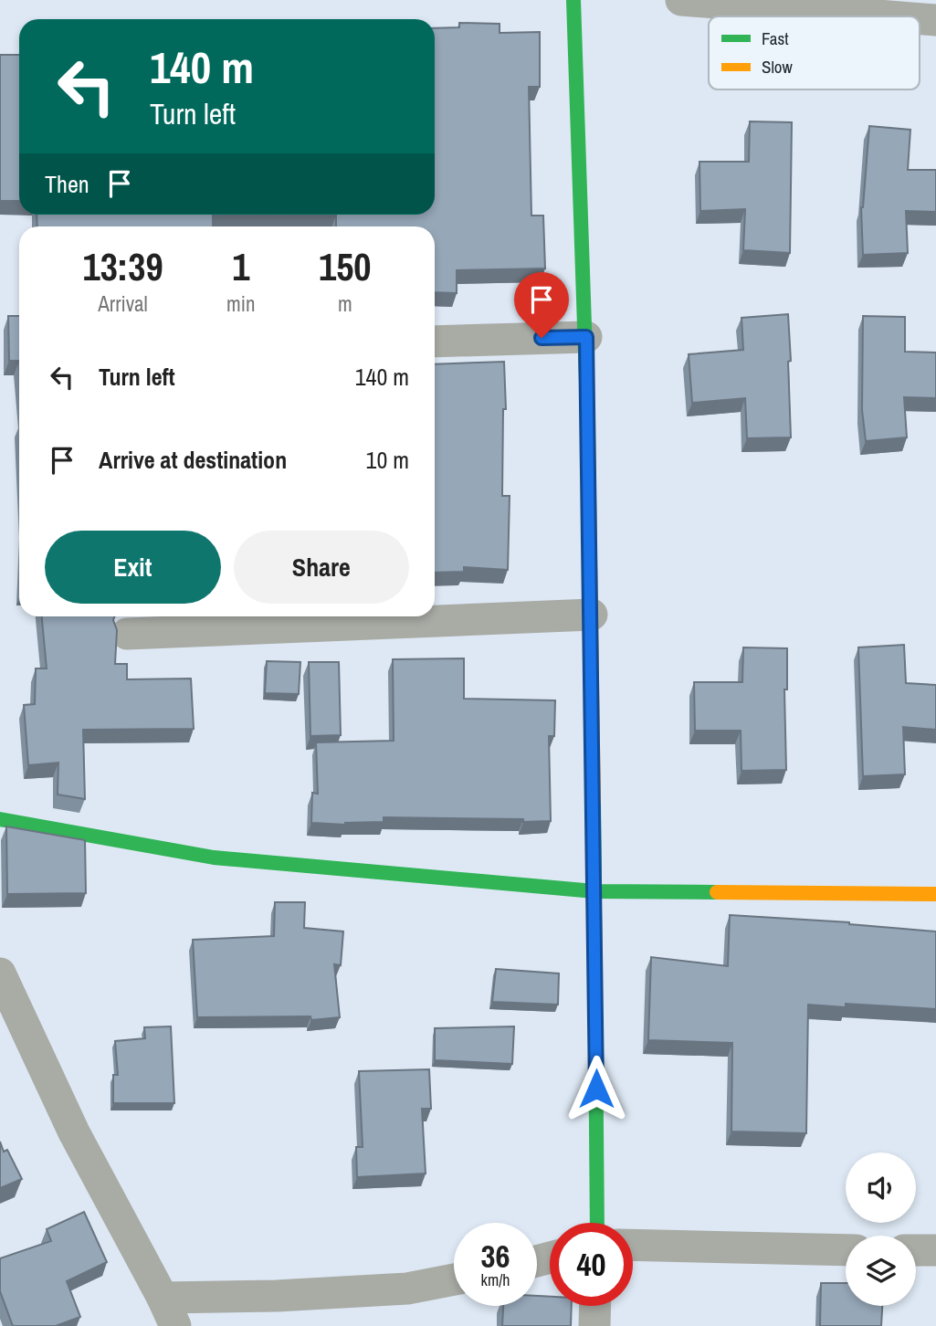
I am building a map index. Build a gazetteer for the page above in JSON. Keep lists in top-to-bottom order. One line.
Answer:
{"legend":["Fast","Slow"],"page":{"turn":["140 m","Turn left"],"then":"Then","eta":["13:39","Arrival","1","min","150","m"],"list":[{"name":"Turn left","value":"140 m"},{"name":"Arrive at destination","value":"10 m"}],"buttons":["Exit","Share"],"speed":"36 km/h","limit":"40"}}
